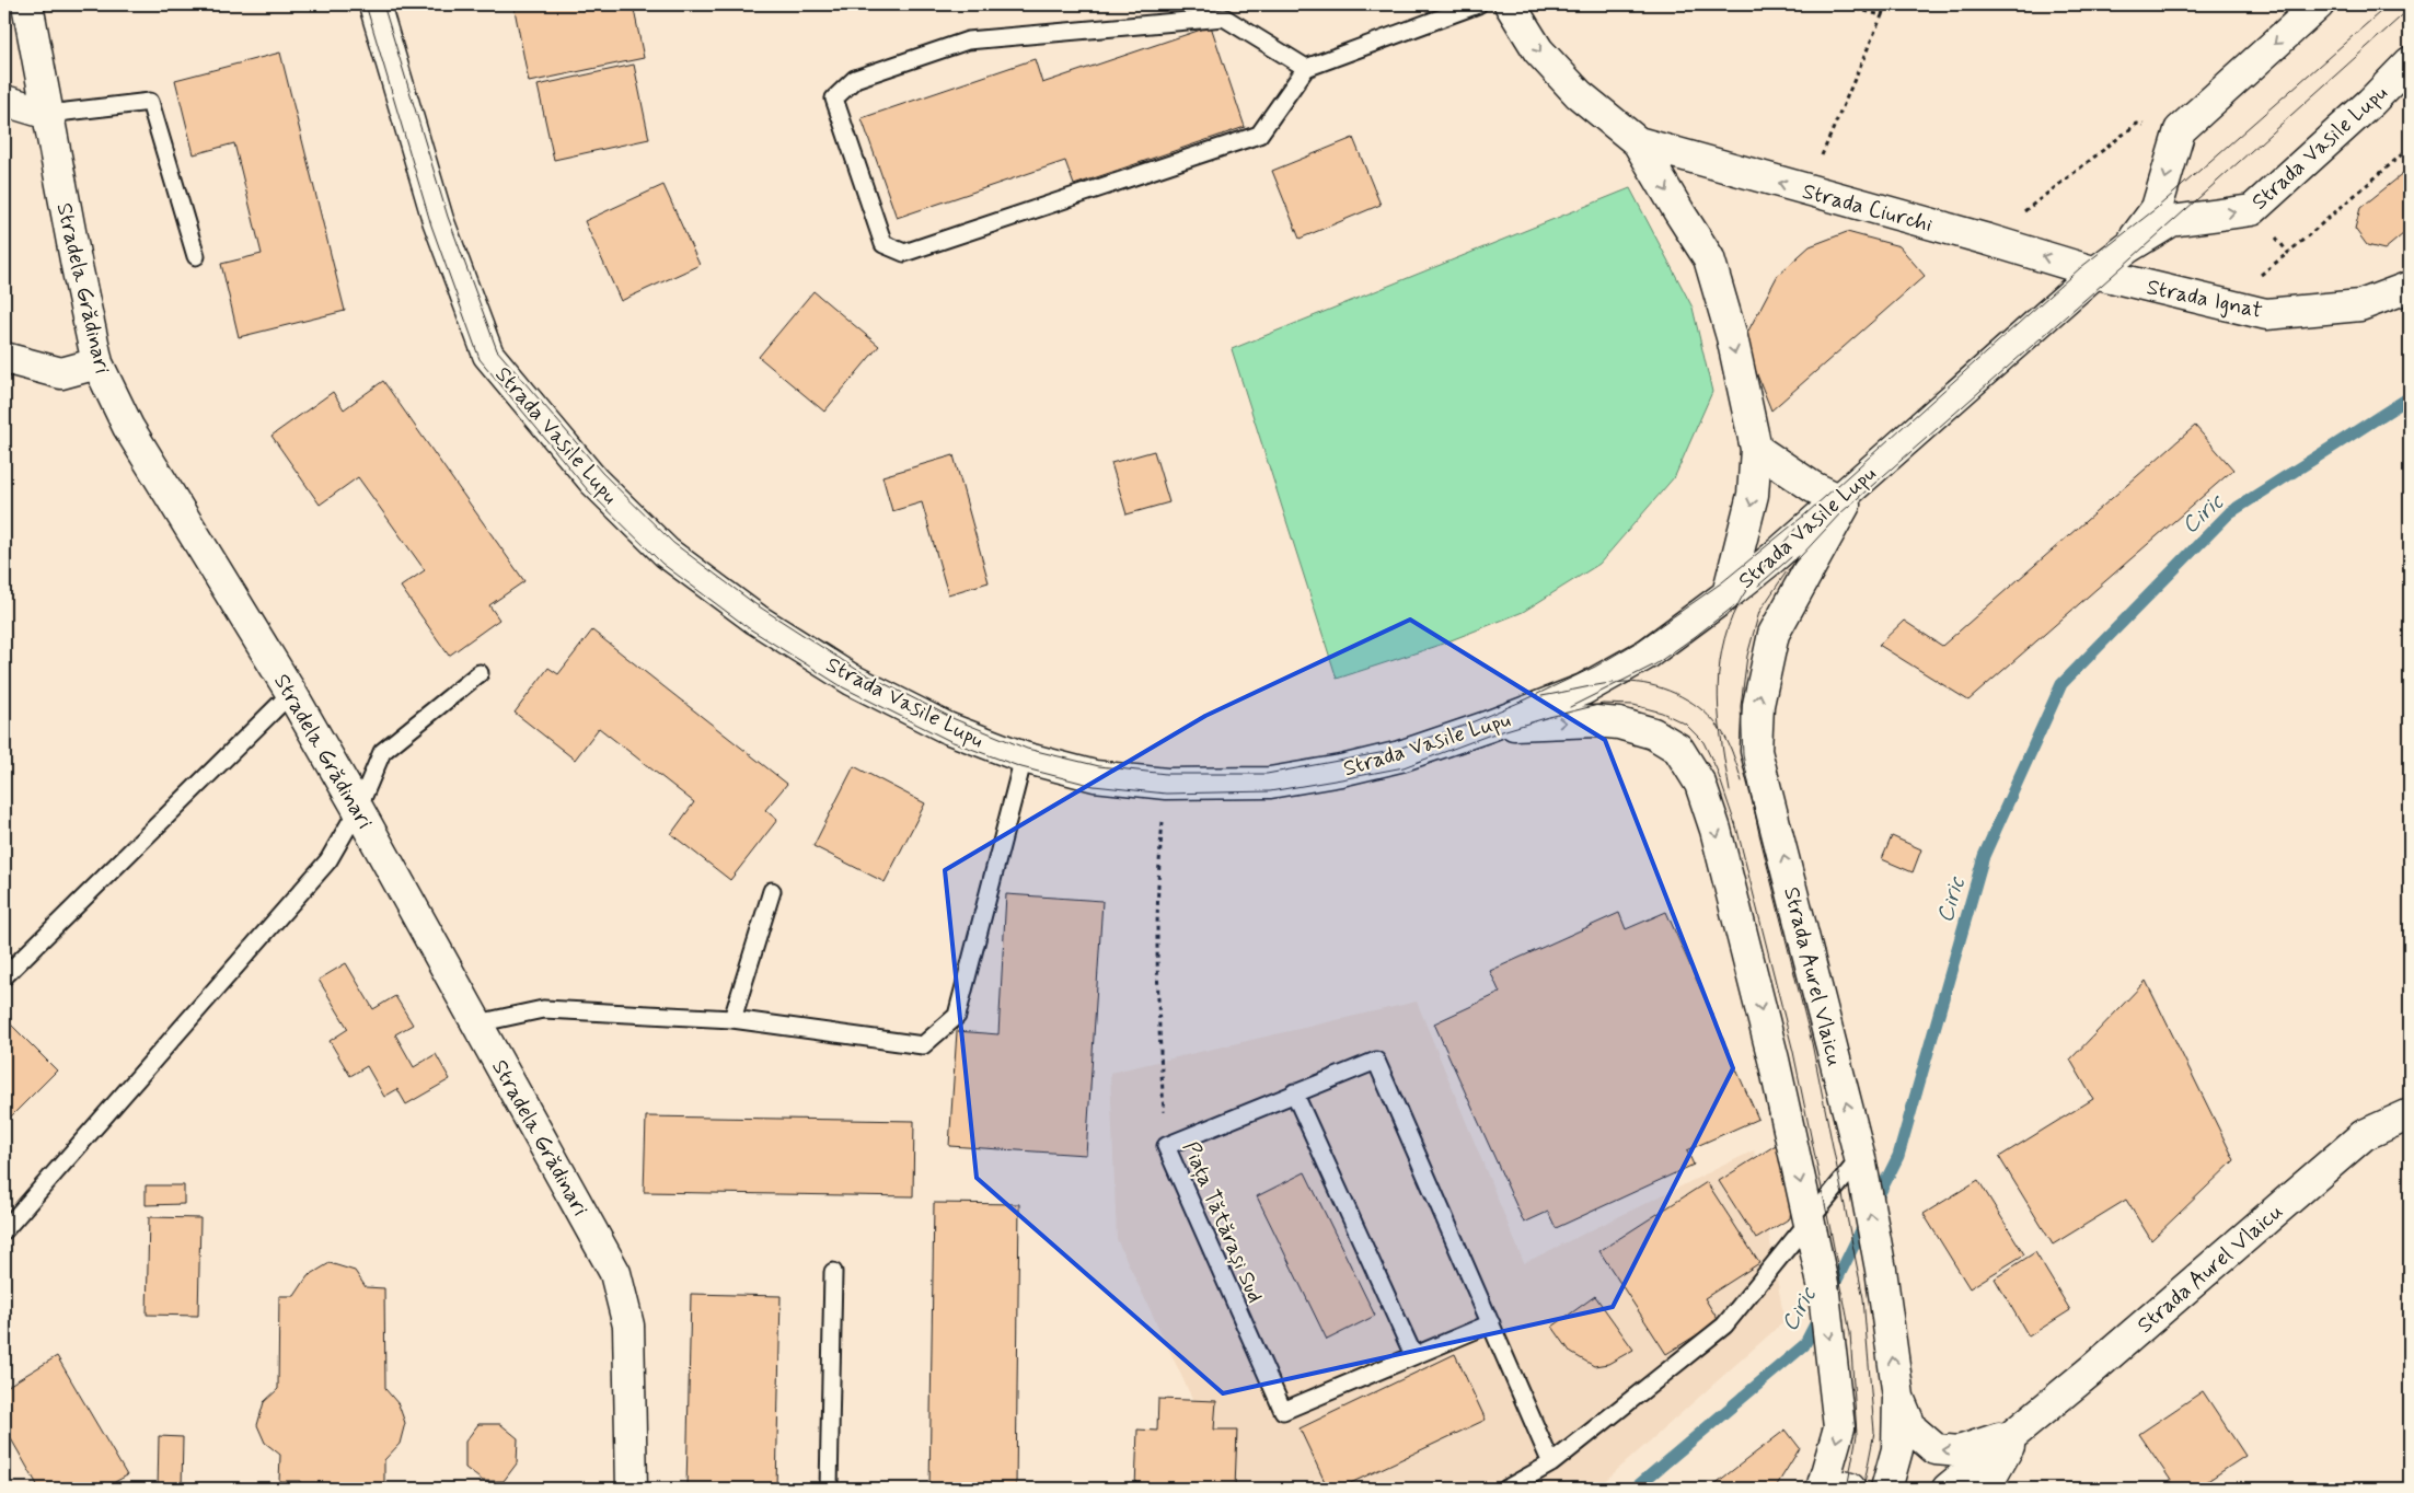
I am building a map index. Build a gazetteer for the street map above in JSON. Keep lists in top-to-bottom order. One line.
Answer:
{"streets":{"main road":["Strada Vasile Lupu","Strada Ciurchi","Stradela Grădinari","Strada Ignat","Strada Aurel Vlaicu"],"lane":["Piața Tătărași Sud"]},"crossings":[["Strada Vasile Lupu","Strada Ciurchi"],["Strada Vasile Lupu","Strada Ignat"],["Strada Vasile Lupu","Strada Aurel Vlaicu"],["Strada Vasile Lupu","Piața Tătărași Sud"],["Strada Ciurchi","Strada Ignat"]],"one_way":["Strada Aurel Vlaicu"],"water":["Ciric"]}
